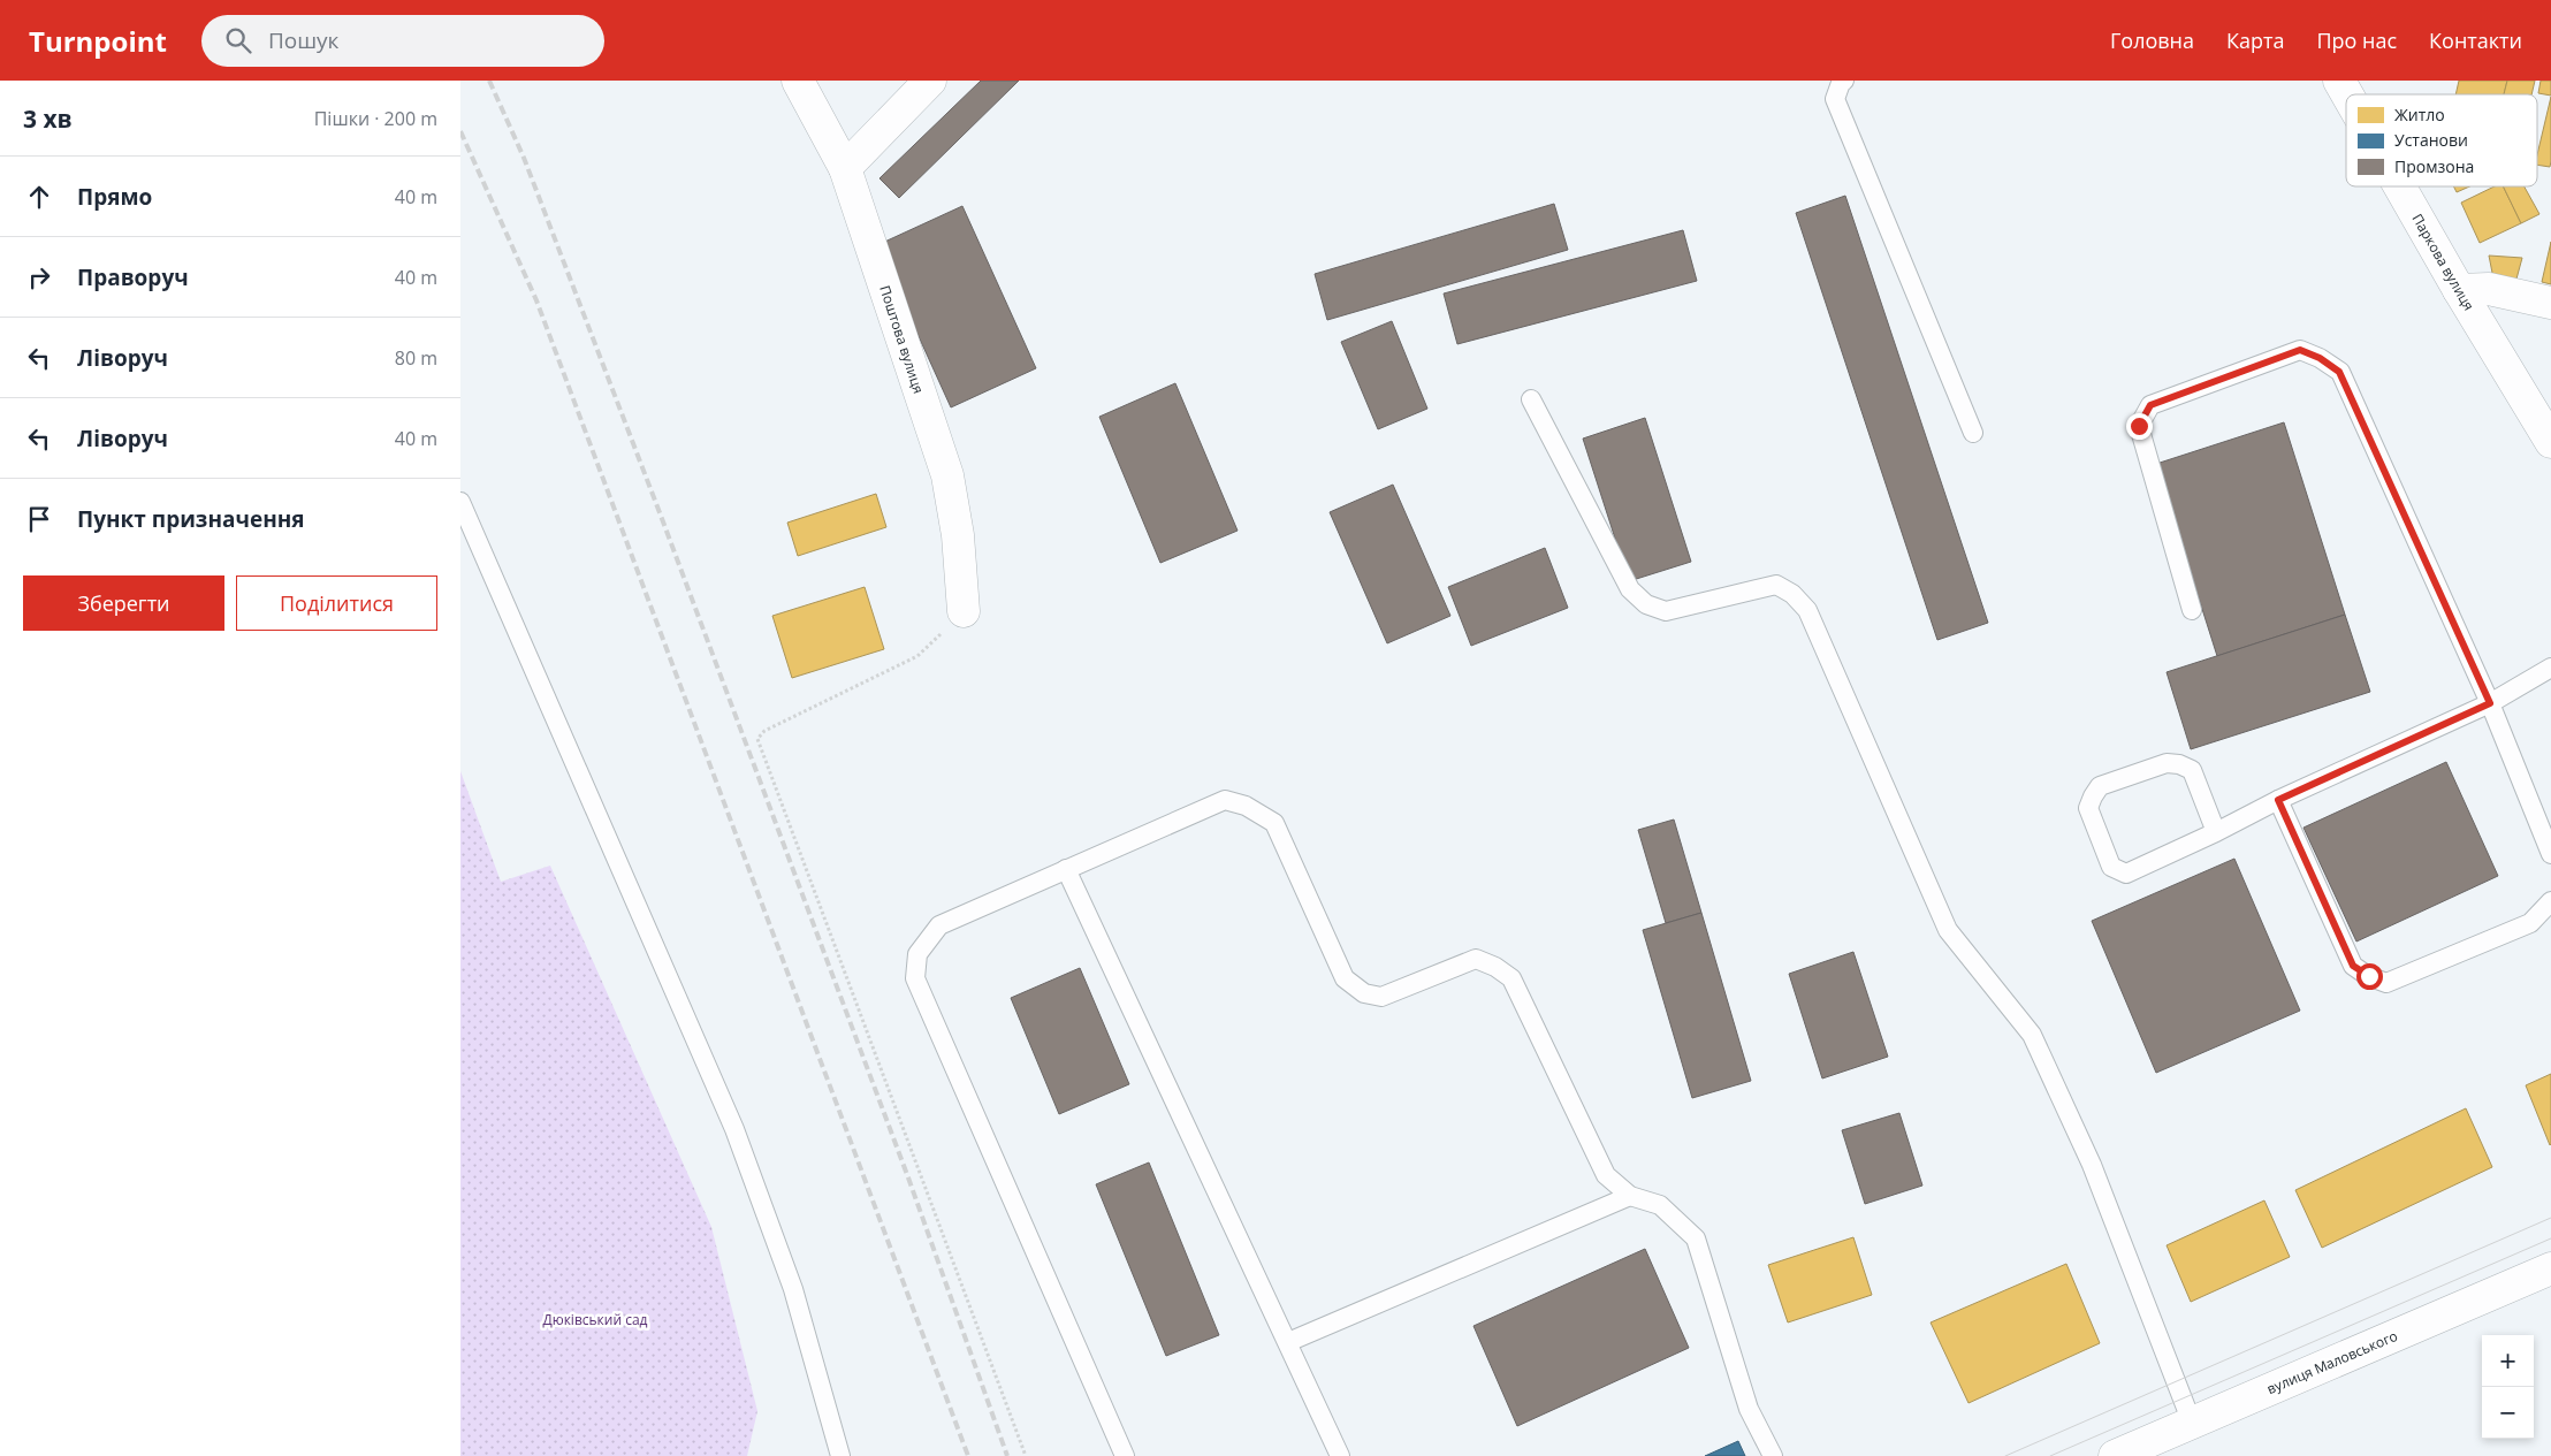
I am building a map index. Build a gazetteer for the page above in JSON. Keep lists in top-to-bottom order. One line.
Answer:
{"streets":{"street":["Паркова вулиця","Поштова вулиця","вулиця Маловського"]},"parks":["Дюківський сад"],"legend":["Житло","Установи","Промзона"],"page":{"header":"Turnpoint","search":"Пошук","nav":["Головна","Карта","Про нас","Контакти"],"heading":["3 хв","Пішки · 200 m"],"list":[["Прямо","40 m"],["Праворуч","40 m"],["Ліворуч","80 m"],["Ліворуч","40 m"],"Пункт призначення"],"buttons":["Зберегти","Поділитися"],"map_buttons":["+","−"]}}
